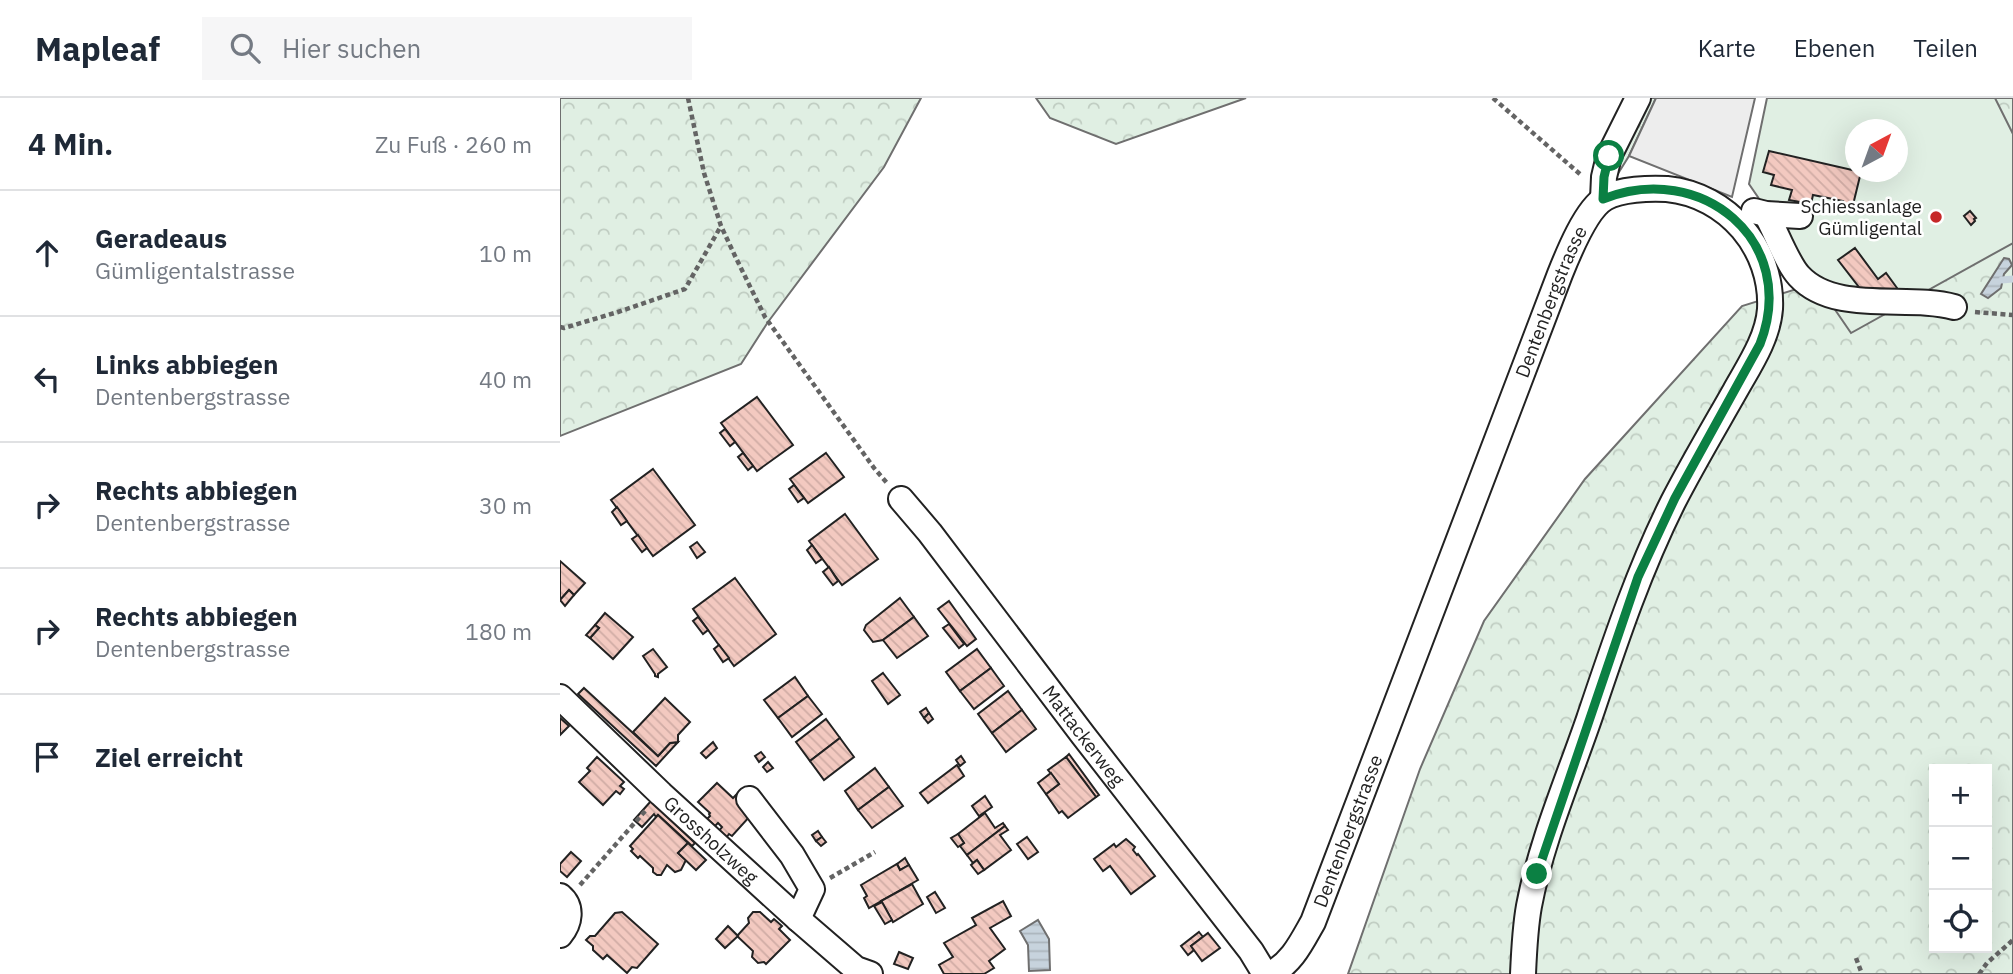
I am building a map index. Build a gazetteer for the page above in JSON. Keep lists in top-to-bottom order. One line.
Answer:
{"streets":{"street":["Dentenbergstrasse","Mattackerweg","Grossholzweg"]},"crossings":[["Dentenbergstrasse","Mattackerweg"]],"places":["Schiessanlage Gümligental"],"north":"top right","page":{"header":"Mapleaf","search":"Hier suchen","nav":["Karte","Ebenen","Teilen"],"heading":["4 Min.","Zu Fuß · 260 m"],"list":[["Geradeaus","Gümligentalstrasse","10 m"],["Links abbiegen","Dentenbergstrasse","40 m"],["Rechts abbiegen","Dentenbergstrasse","30 m"],["Rechts abbiegen","Dentenbergstrasse","180 m"],"Ziel erreicht"],"map_buttons":["+","−"]}}
